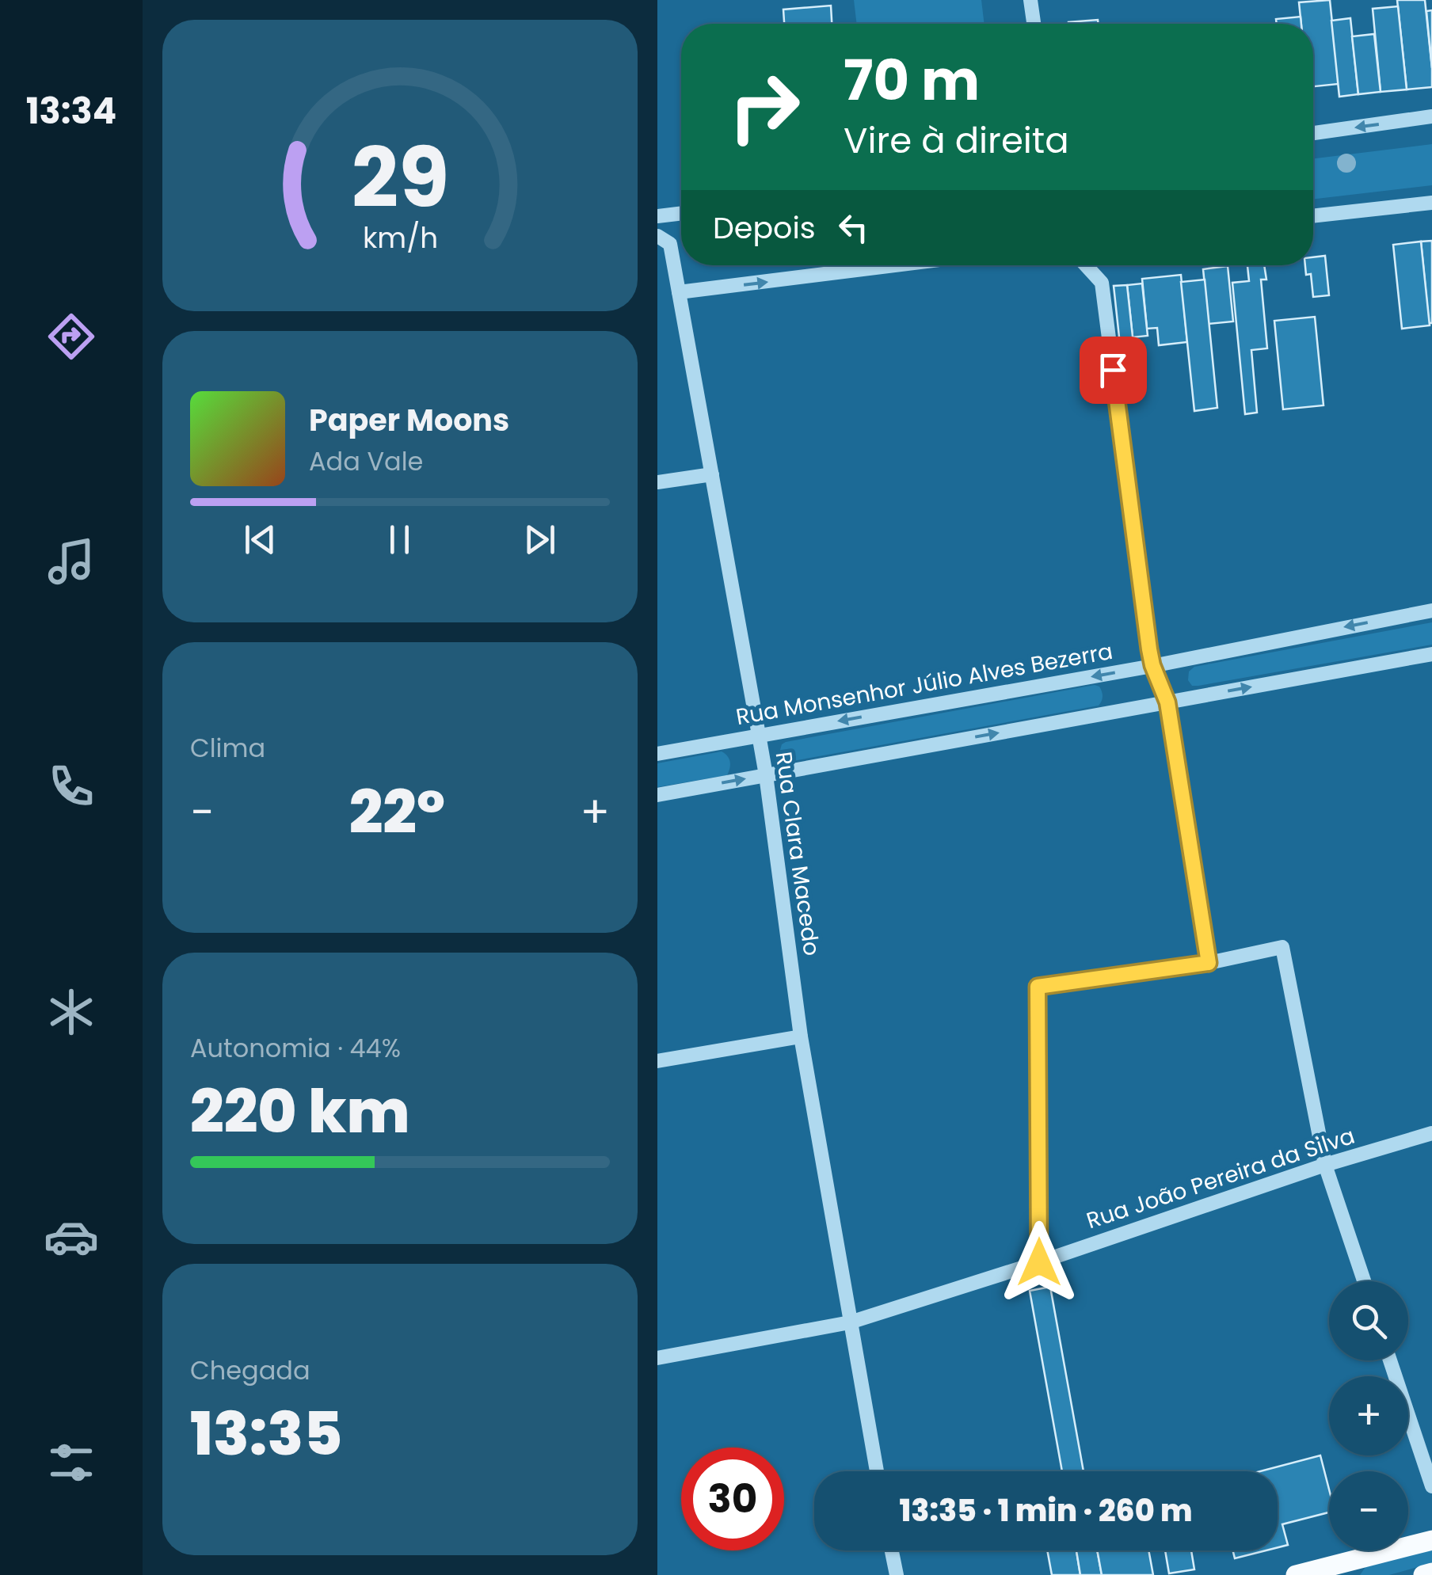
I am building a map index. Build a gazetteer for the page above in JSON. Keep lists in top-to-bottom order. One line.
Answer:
{"streets":{"street":["Rua Monsenhor Júlio Alves Bezerra","Rua Clara Macedo","Rua João Pereira da Silva"]},"crossings":[["Rua Monsenhor Júlio Alves Bezerra","Rua Clara Macedo"],["Rua Clara Macedo","Rua João Pereira da Silva"]],"page":{"tabs":"13:34","turn":["70 m","Vire à direita"],"then":"Depois","song":["Paper Moons","Ada Vale"],"tile":["Clima",["Autonomia · 44%","220 km"],["Chegada","13:35"]],"heat":["−","22°","+"],"map_buttons":["+","−"],"limit":"30","trip":"13:35 · 1 min · 260 m","gauge":["29","km/h"]}}
